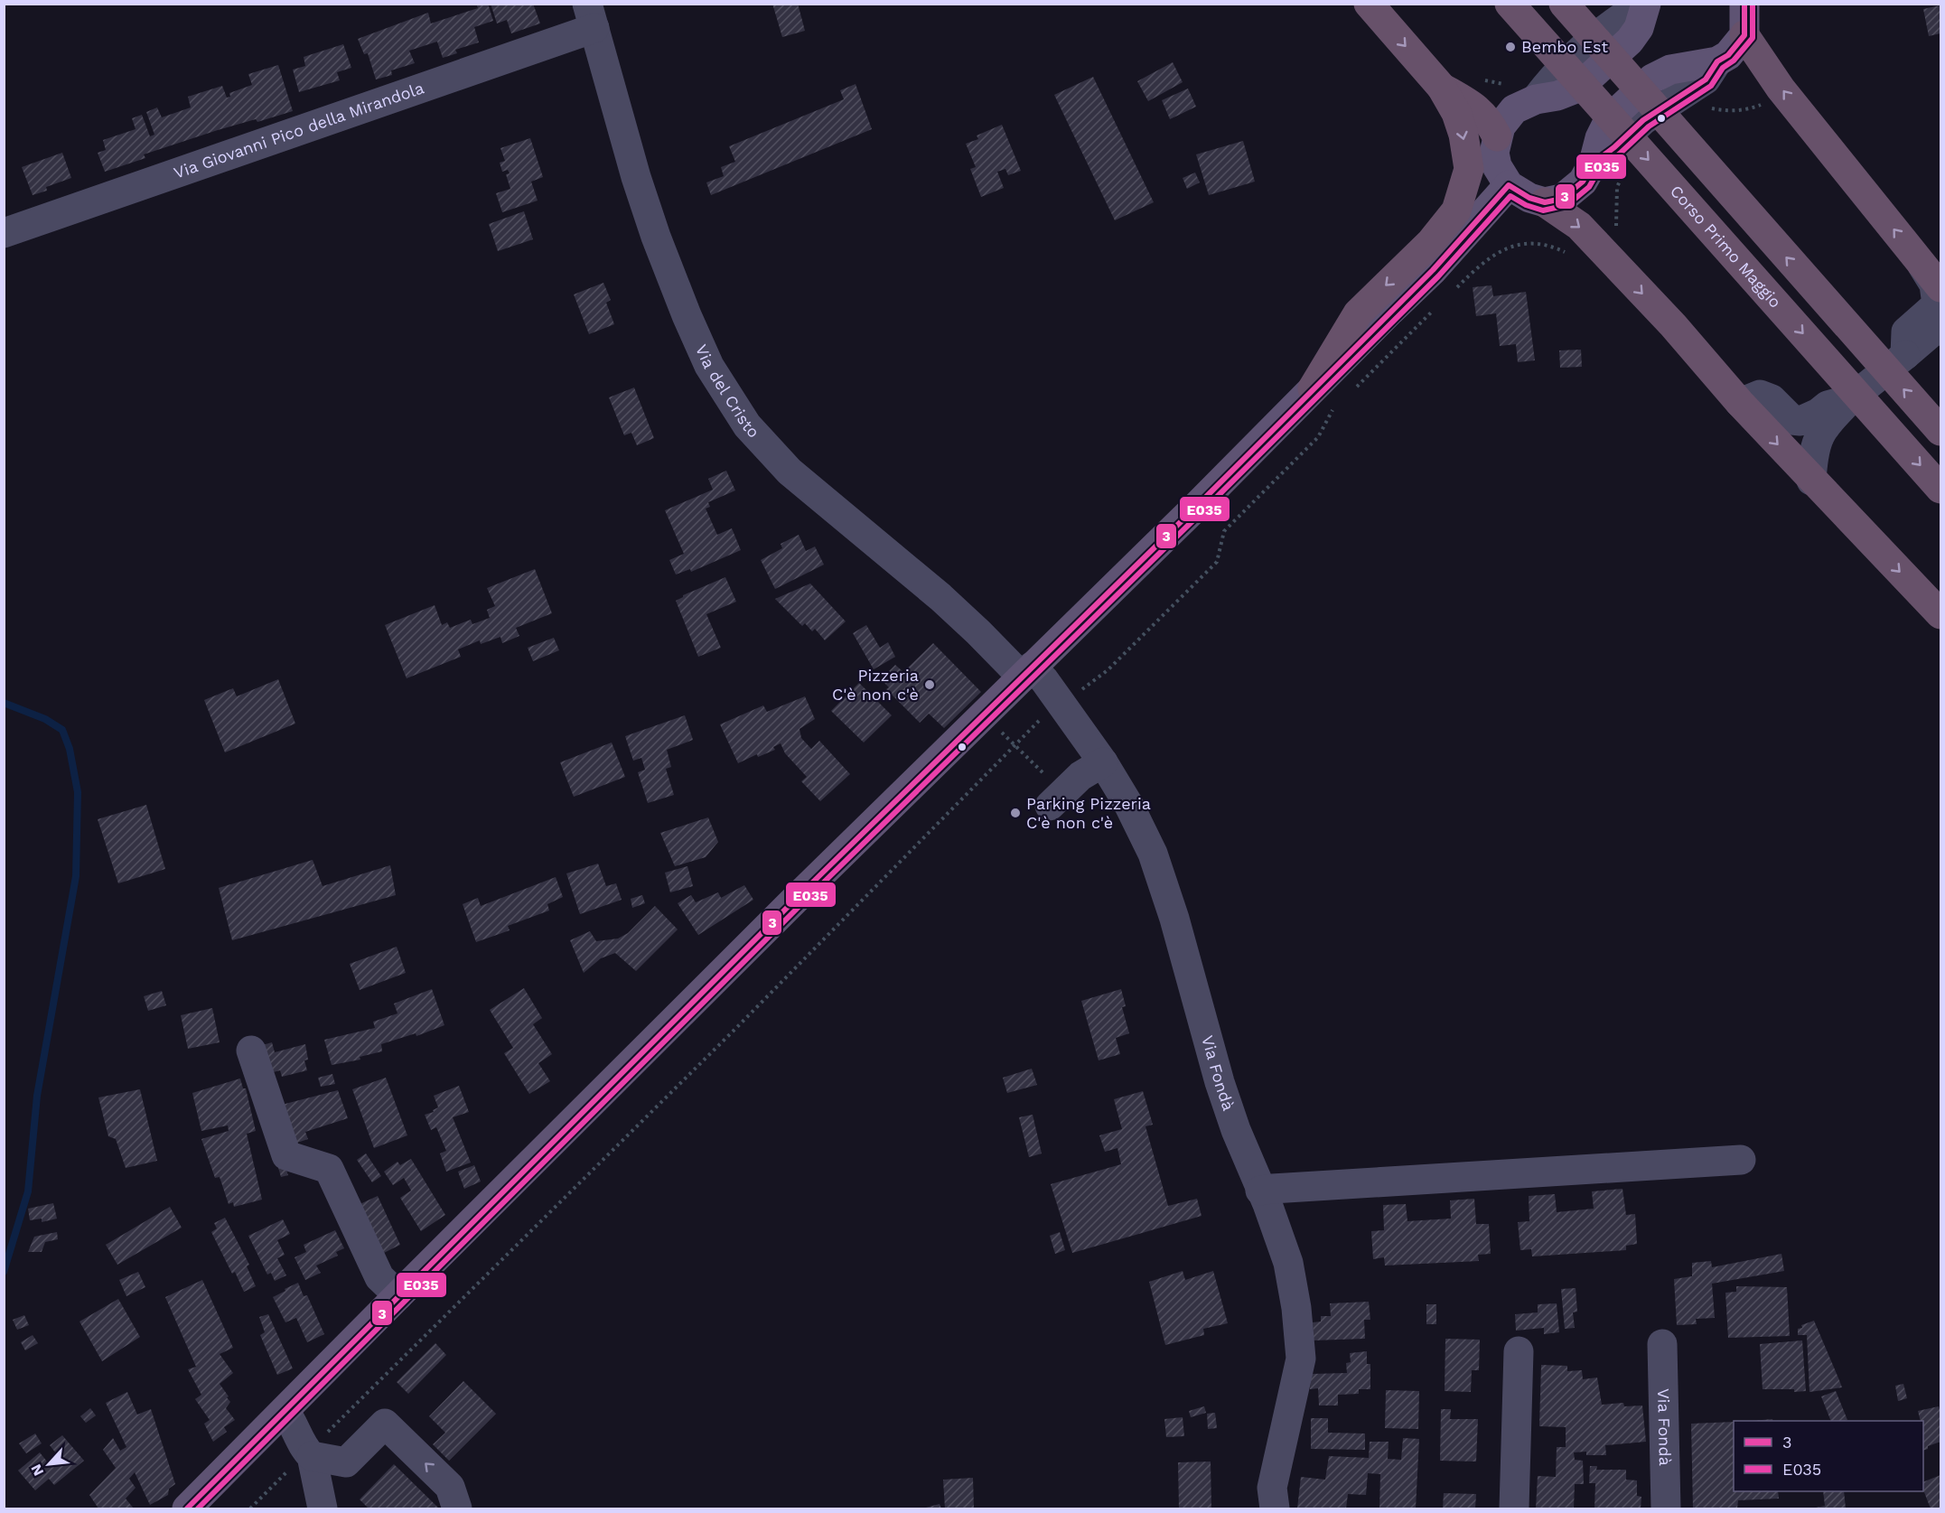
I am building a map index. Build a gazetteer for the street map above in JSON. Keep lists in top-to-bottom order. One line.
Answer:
{"streets":{"highway":["Corso Primo Maggio"],"street":["Via Giovanni Pico della Mirandola","Via del Cristo","Via Fondà"]},"crossings":[["Via Giovanni Pico della Mirandola","Via del Cristo"],["Via del Cristo","Via Fondà"]],"places":["Bembo Est","Pizzeria C'è non c'è","Parking Pizzeria C'è non c'è"],"lines":["transit line 3","transit line E035"],"legend":["3","E035"],"north":"bottom left"}
